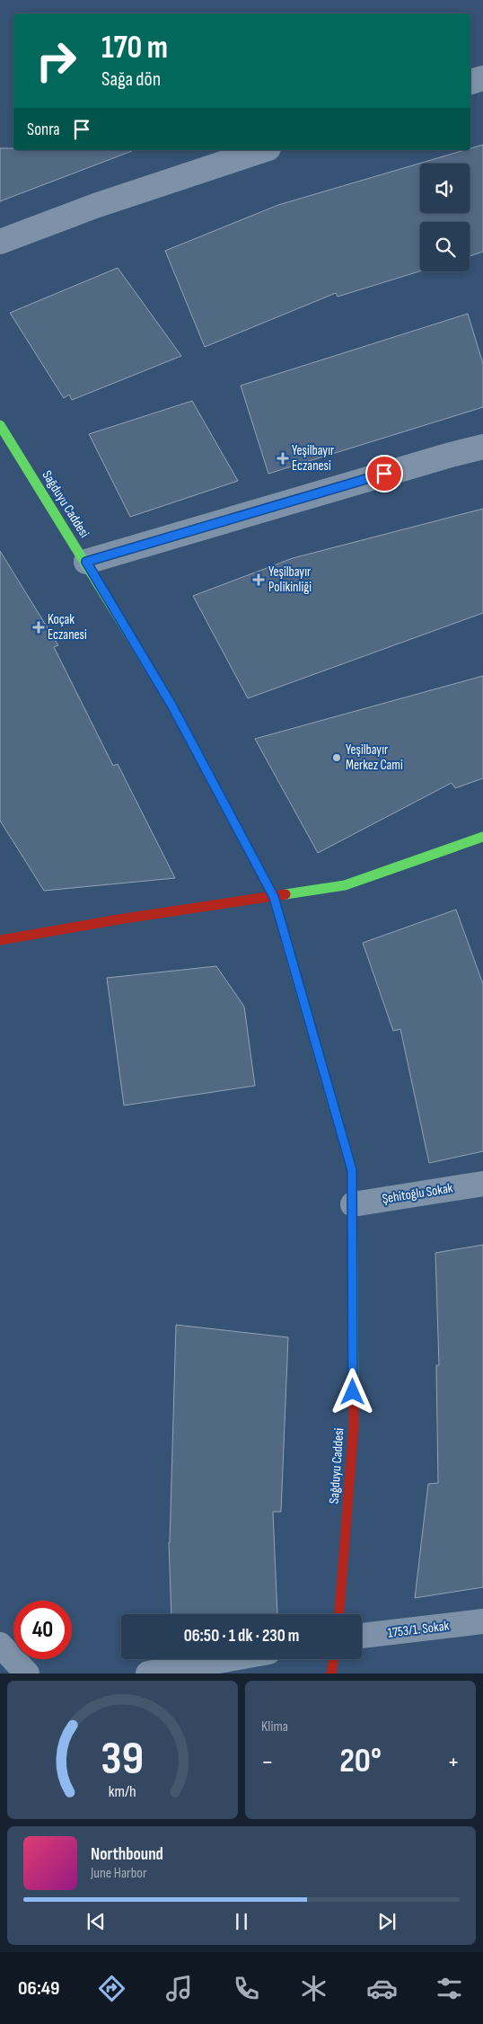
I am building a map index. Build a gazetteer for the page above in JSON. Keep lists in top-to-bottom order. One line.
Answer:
{"streets":{"street":["Sağduyu Caddesi","Şehitoğlu Sokak","1753/1. Sokak"]},"crossings":[["Sağduyu Caddesi","Şehitoğlu Sokak"]],"places":{"health":["Yeşilbayır Eczanesi","Yeşilbayır Polikinliği","Koçak Eczanesi"],"other":["Yeşilbayır Merkez Cami"]},"page":{"turn":["170 m","Sağa dön"],"then":"Sonra","limit":"40","trip":"06:50 · 1 dk · 230 m","tile":"Klima","heat":["−","20°","+"],"song":["Northbound","June Harbor"],"tabs":"06:49","gauge":["39","km/h"]}}
